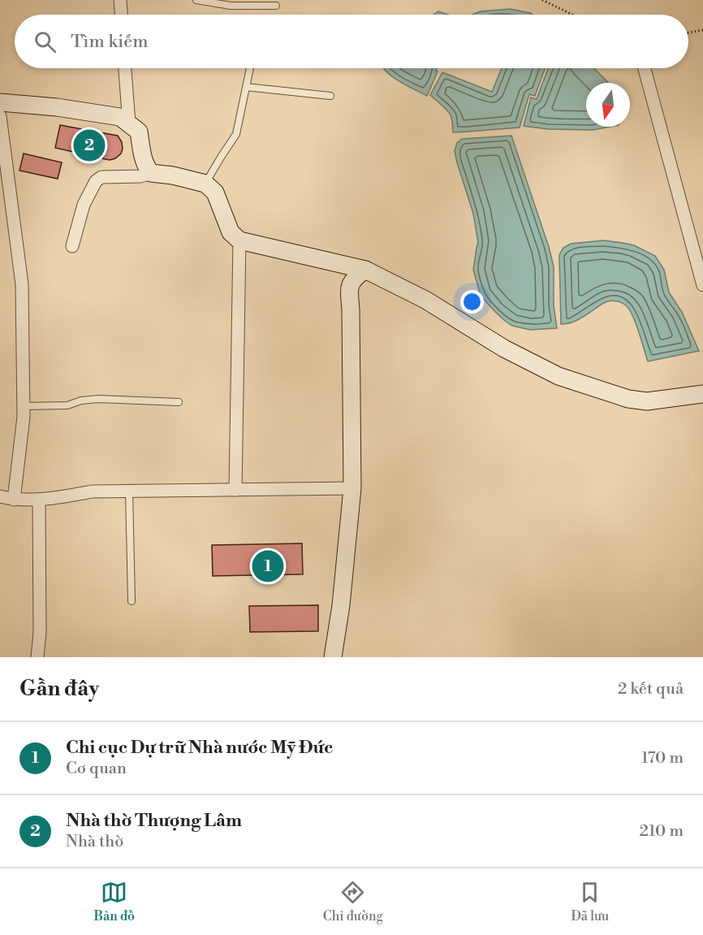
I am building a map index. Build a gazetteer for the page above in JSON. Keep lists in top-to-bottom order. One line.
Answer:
{"north":"bottom","page":{"search":"Tìm kiếm","pins":["2","1"],"heading":["Gần đây","2 kết quả"],"list":[{"mark":"1","name":"Chi cục Dự trữ Nhà nước Mỹ Đức","note":"Cơ quan","value":"170 m"},{"mark":"2","name":"Nhà thờ Thượng Lâm","note":"Nhà thờ","value":"210 m"}],"nav":["Bản đồ","Chỉ đường","Đã lưu"]}}
